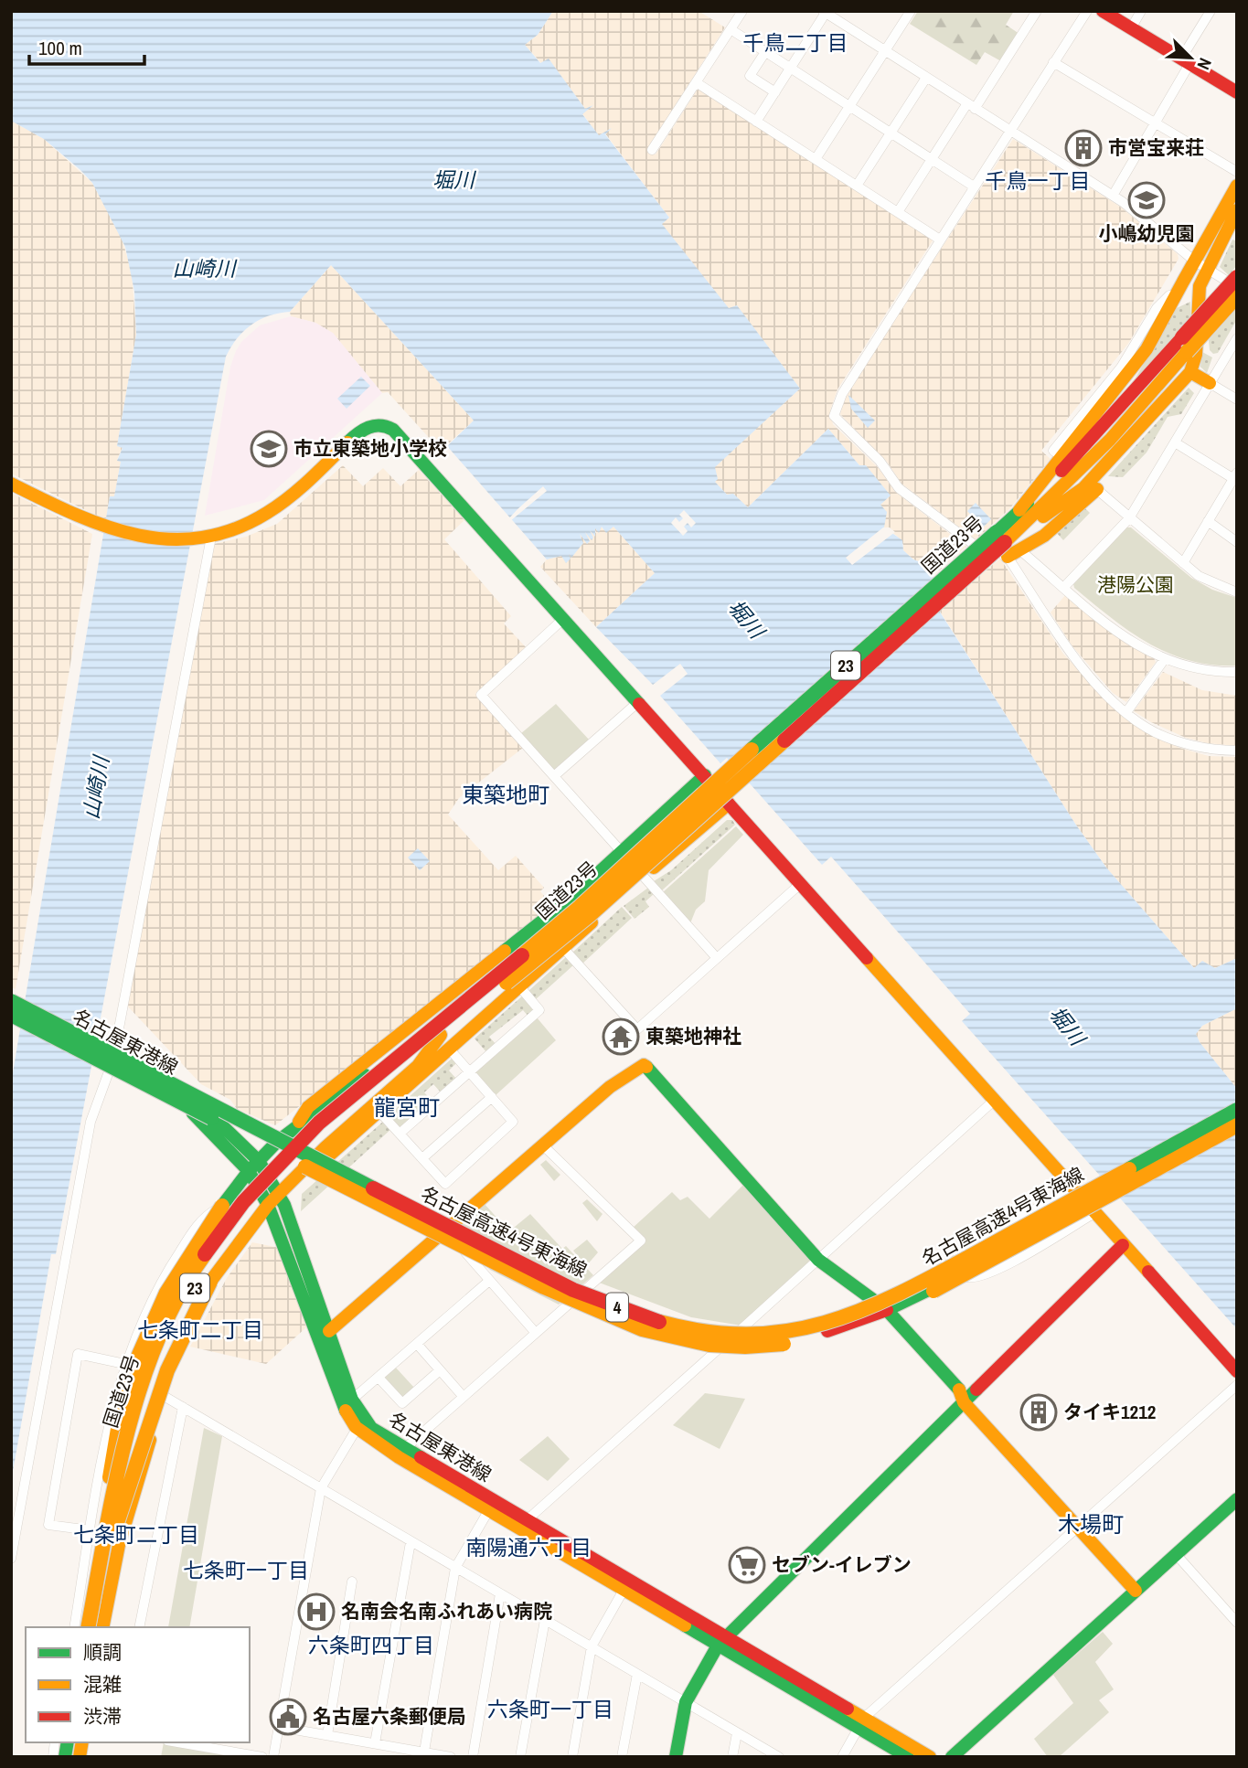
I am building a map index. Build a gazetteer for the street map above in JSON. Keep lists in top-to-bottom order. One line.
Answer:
{"streets":{"main road":["国道23号","23","名古屋東港線","名古屋高速4号東海線","4"]},"crossings":[["国道23号","23"],["名古屋東港線","名古屋高速4号東海線"]],"districts":["千鳥二丁目","千鳥一丁目","東築地町","龍宮町","七条町二丁目","木場町","七条町二丁目","南陽通六丁目","七条町一丁目","六条町四丁目","六条町一丁目"],"water":["堀川","山崎川"],"parks":["港陽公園"],"places":{"building":["市営宝来荘","タイキ1212"],"school or university":["小嶋幼児園","市立東築地小学校"],"temple":["東築地神社"],"supermarket":["セブン-イレブン"],"hospital":["名南会名南ふれあい病院"],"public building":["名古屋六条郵便局"]},"legend":["順調","混雑","渋滞"],"scale_bar":"100 m","north":"bottom right"}
